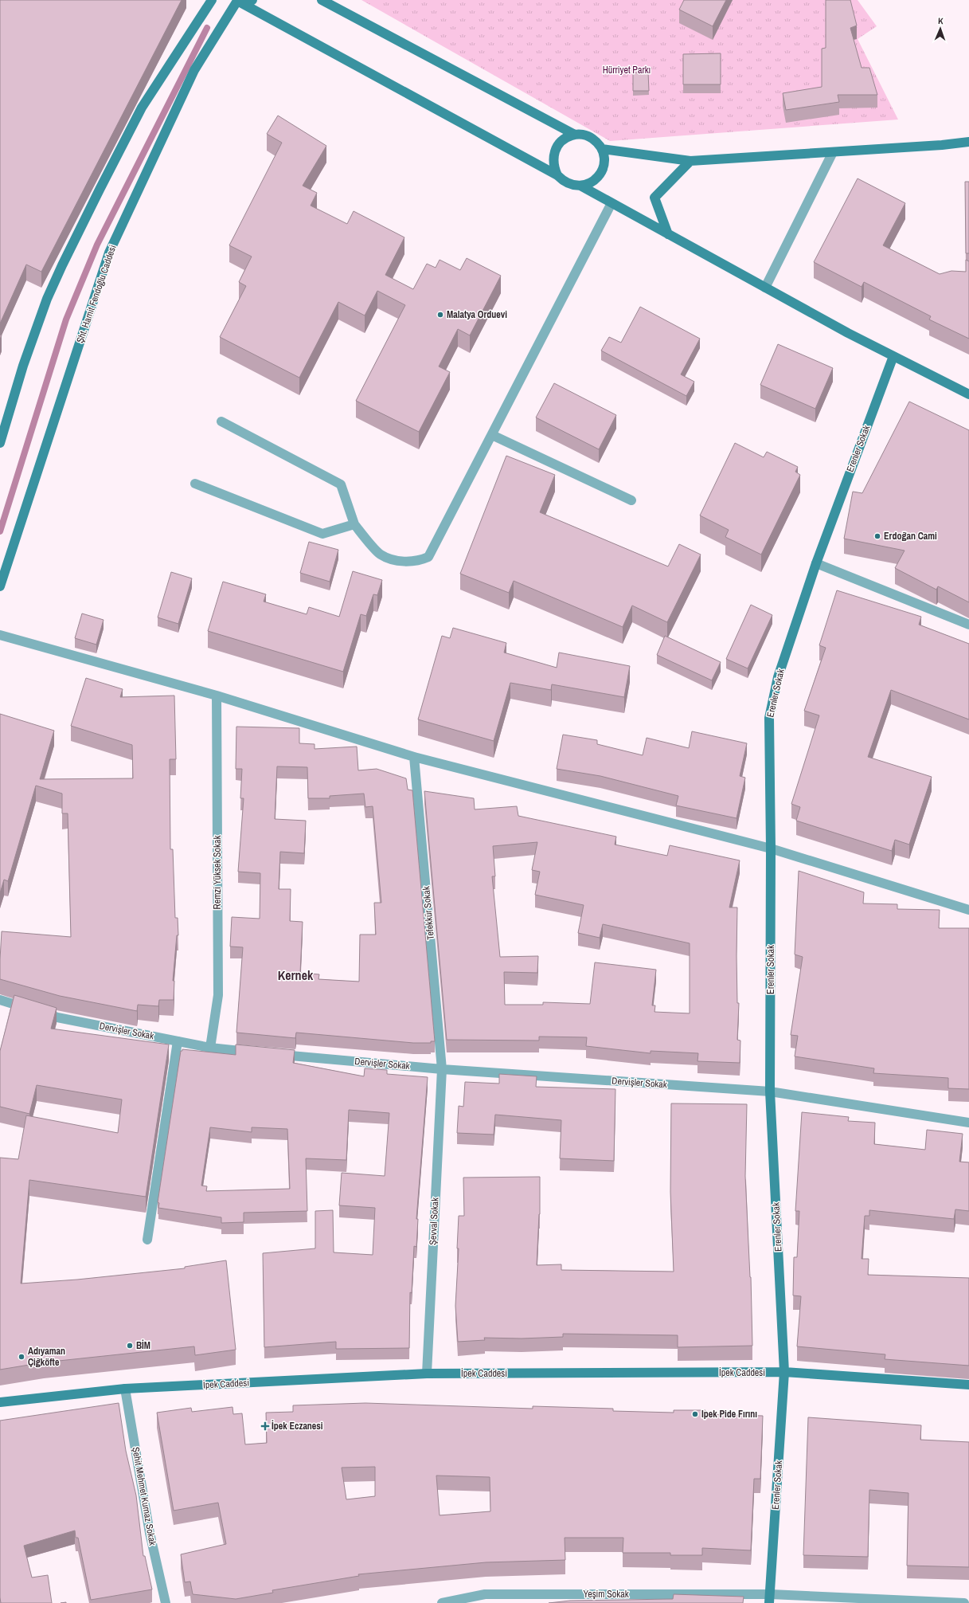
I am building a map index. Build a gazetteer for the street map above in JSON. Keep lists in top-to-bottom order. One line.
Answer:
{"streets":{"main road":["Şht. Hamit Fendoğlu Caddesi","Erenler Sokak","İpek Caddesi"],"street":["Remzi Yüksek Sokak","Tefekkür Sokak","Dervişler Sokak","Şevval Sokak","Şehit Mehmet Kurnaz Sokak","Yeşim Sokak"]},"crossings":[["Erenler Sokak","Dervişler Sokak"],["Erenler Sokak","İpek Caddesi"],["Erenler Sokak","Yeşim Sokak"],["Remzi Yüksek Sokak","Dervişler Sokak"],["Tefekkür Sokak","Dervişler Sokak"],["Tefekkür Sokak","Şevval Sokak"],["Dervişler Sokak","Şevval Sokak"],["Şevval Sokak","İpek Caddesi"],["İpek Caddesi","Şehit Mehmet Kurnaz Sokak"]],"districts":["Kernek"],"parks":["Hürriyet Parkı"],"places":{"other":["Malatya Orduevi","Erdoğan Cami","BİM","Adıyaman Çiğköfte","Ipek Pide Fırını"],"health":["İpek Eczanesi"]},"north":"top"}
